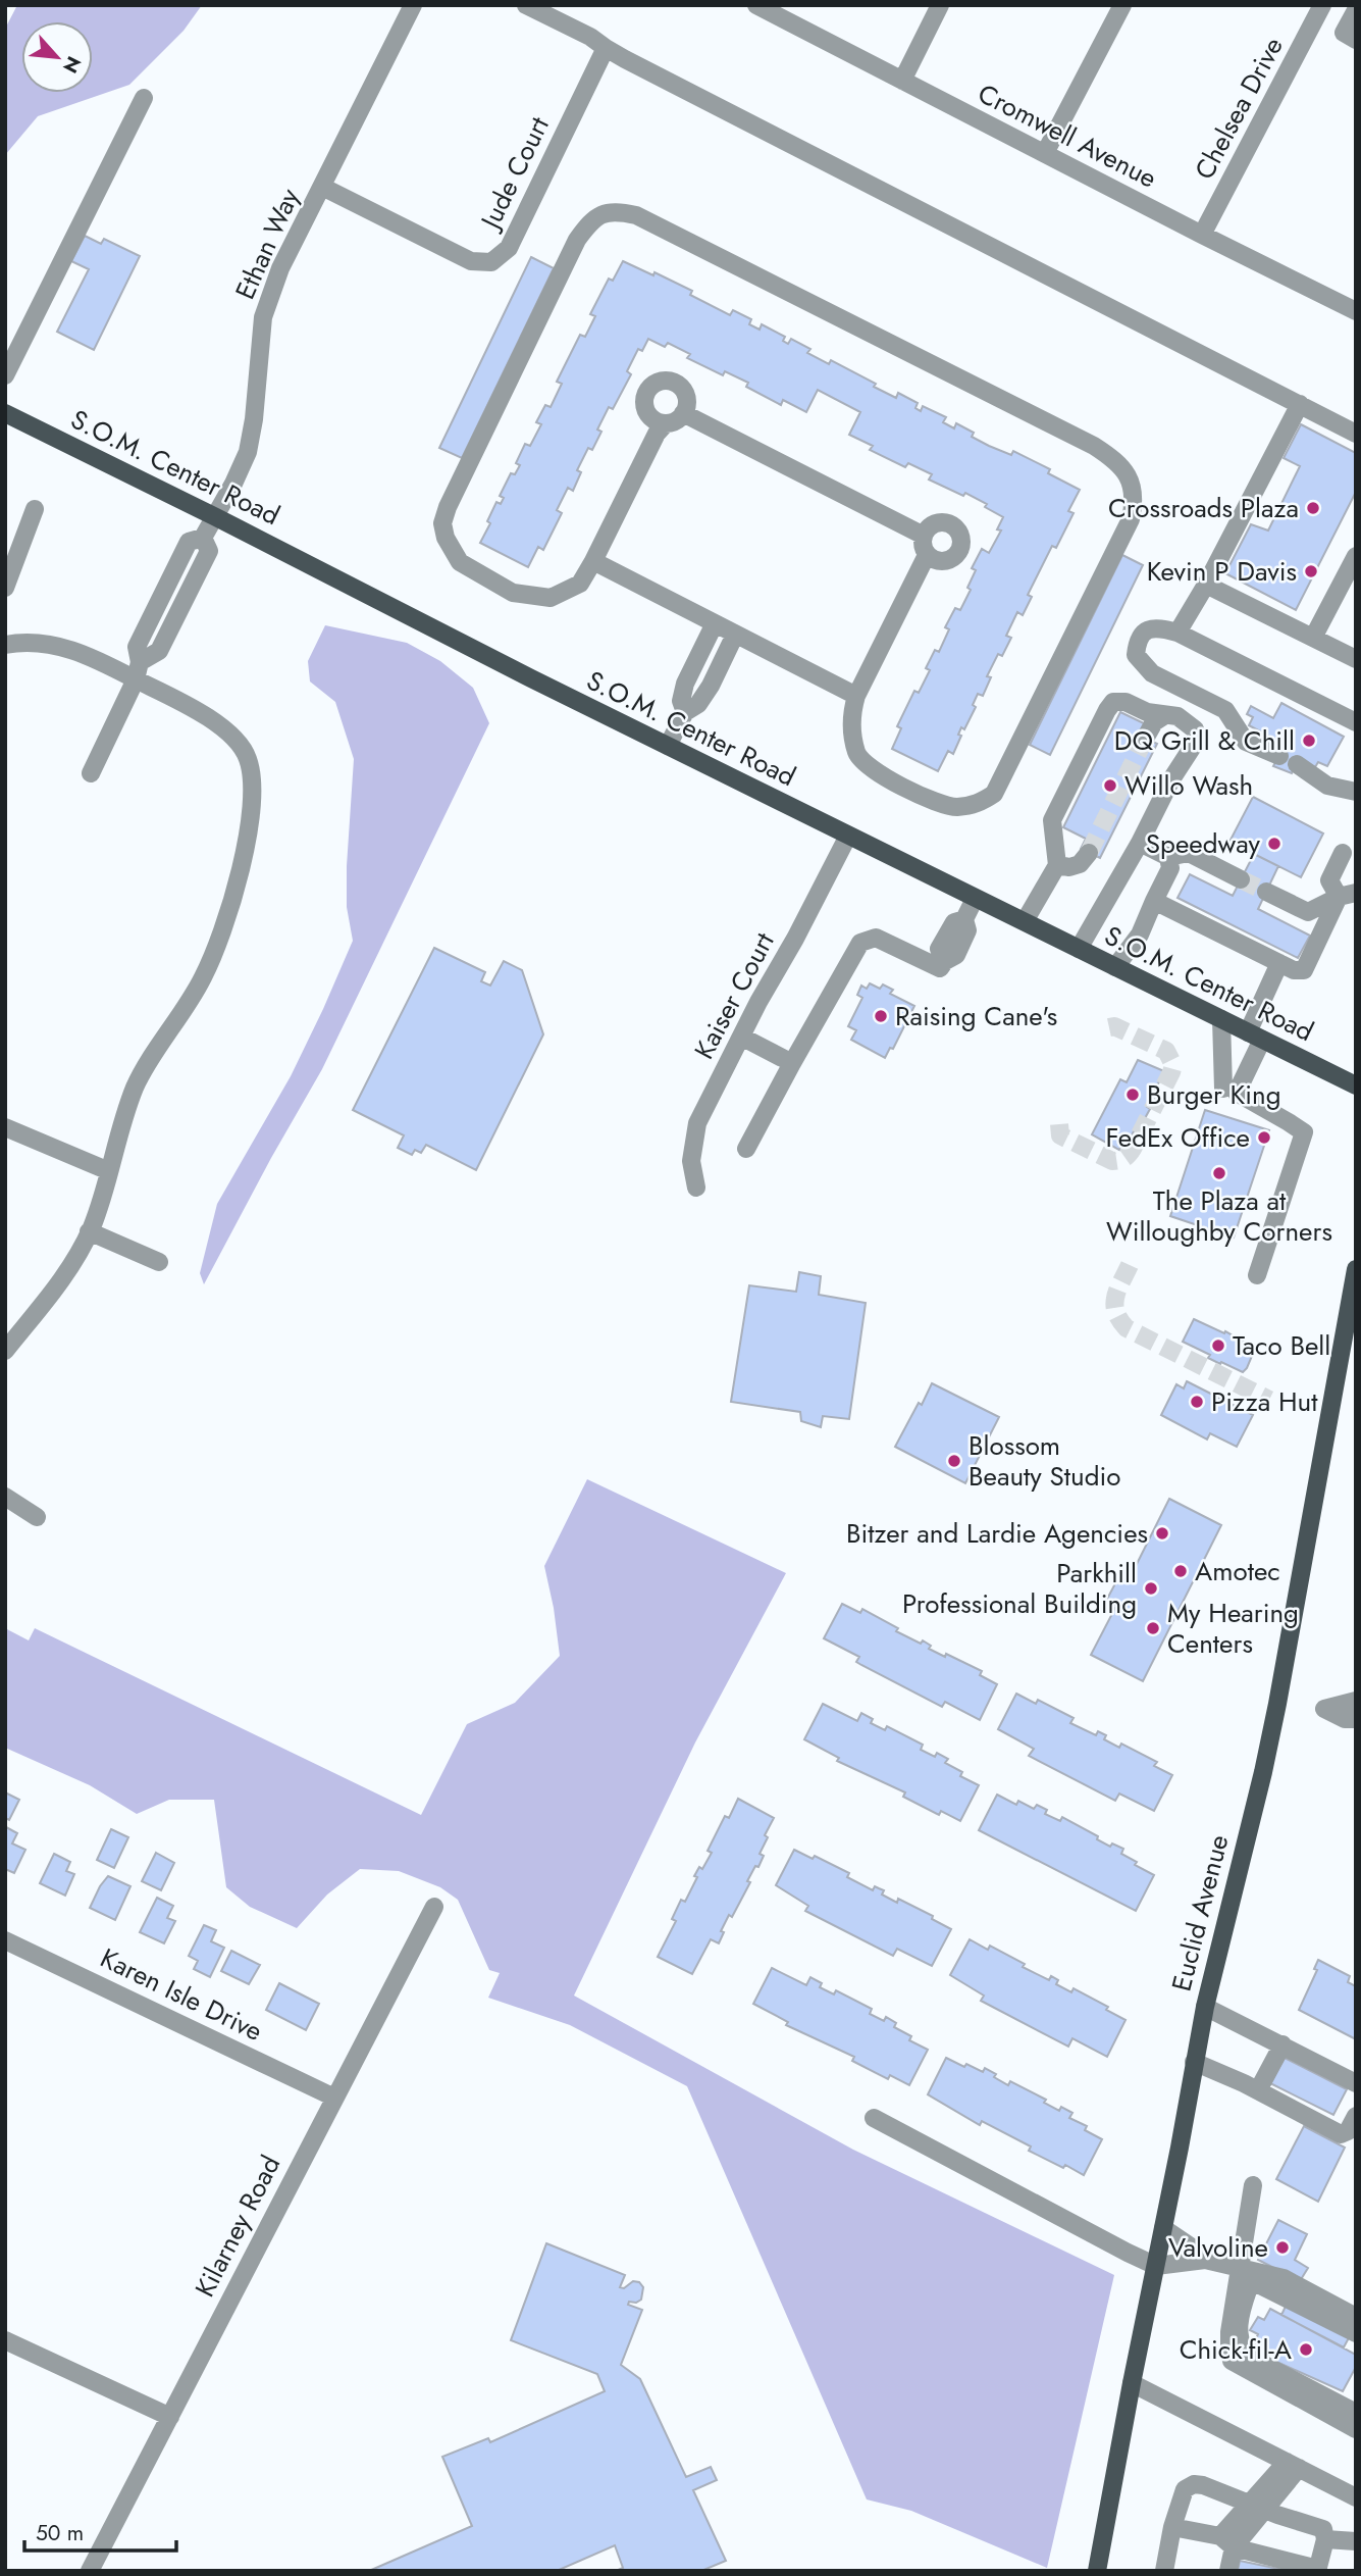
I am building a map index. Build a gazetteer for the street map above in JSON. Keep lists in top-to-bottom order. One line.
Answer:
{"streets":{"main road":["S.O.M. Center Road","Euclid Avenue"],"street":["Chelsea Drive","Cromwell Avenue","Jude Court","Ethan Way","Kaiser Court","Karen Isle Drive","Kilarney Road"]},"crossings":[["Chelsea Drive","Cromwell Avenue"],["Jude Court","Ethan Way"],["Ethan Way","S.O.M. Center Road"],["S.O.M. Center Road","Kaiser Court"],["Karen Isle Drive","Kilarney Road"]],"places":["Crossroads Plaza","Kevin P Davis","DQ Grill & Chill","Willo Wash","Speedway","Raising Cane's","Burger King","FedEx Office","The Plaza at Willoughby Corners","Taco Bell","Pizza Hut","Blossom Beauty Studio","Bitzer and Lardie Agencies","Amotec","Parkhill Professional Building","My Hearing Centers","Valvoline","Chick-fil-A"],"scale_bar":"50 m","north":"bottom right"}
